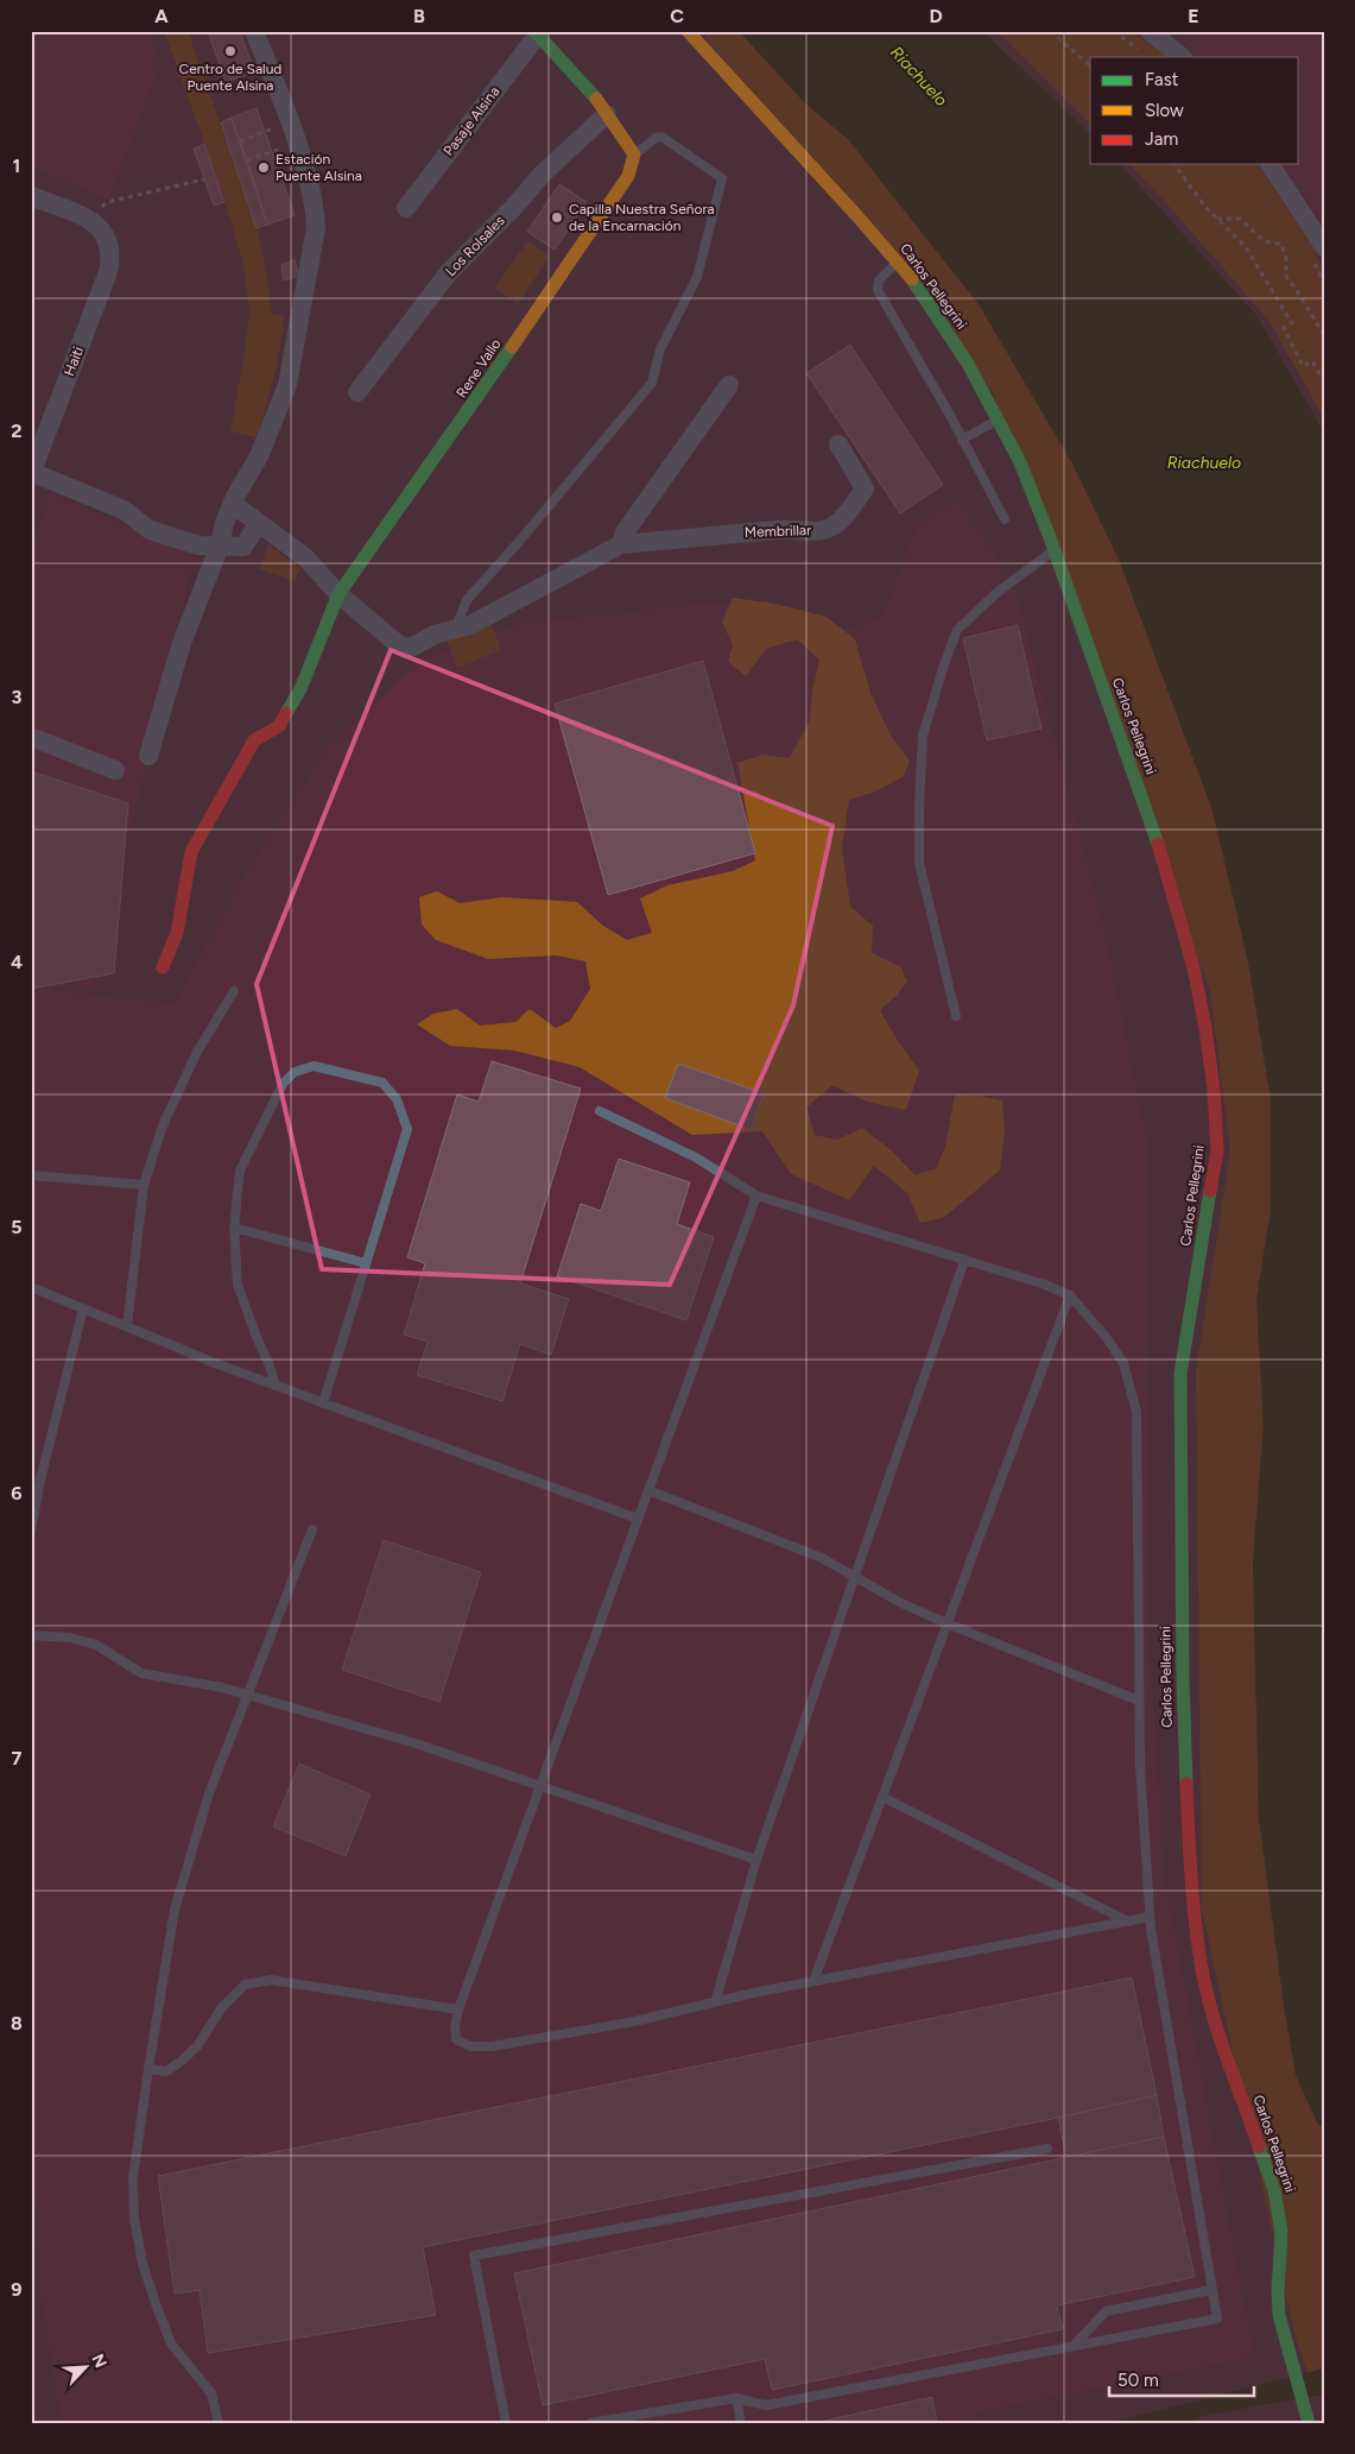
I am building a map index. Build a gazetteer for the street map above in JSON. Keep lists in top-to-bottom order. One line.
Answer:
{"streets":{"street":["Pasaje Alsina","Los Rolsales","Carlos Pellegrini","Haiti","Rene Vallo","Membrillar"]},"water":["Riachuelo"],"places":["Centro de Salud Puente Alsina","Estación Puente Alsina","Capilla Nuestra Señora de la Encarnación"],"legend":["Fast","Slow","Jam"],"scale_bar":"50 m","north":"top right","grid":{"columns":["A","B","C","D","E"],"rows":["1","2","3","4","5","6","7","8","9"]}}
